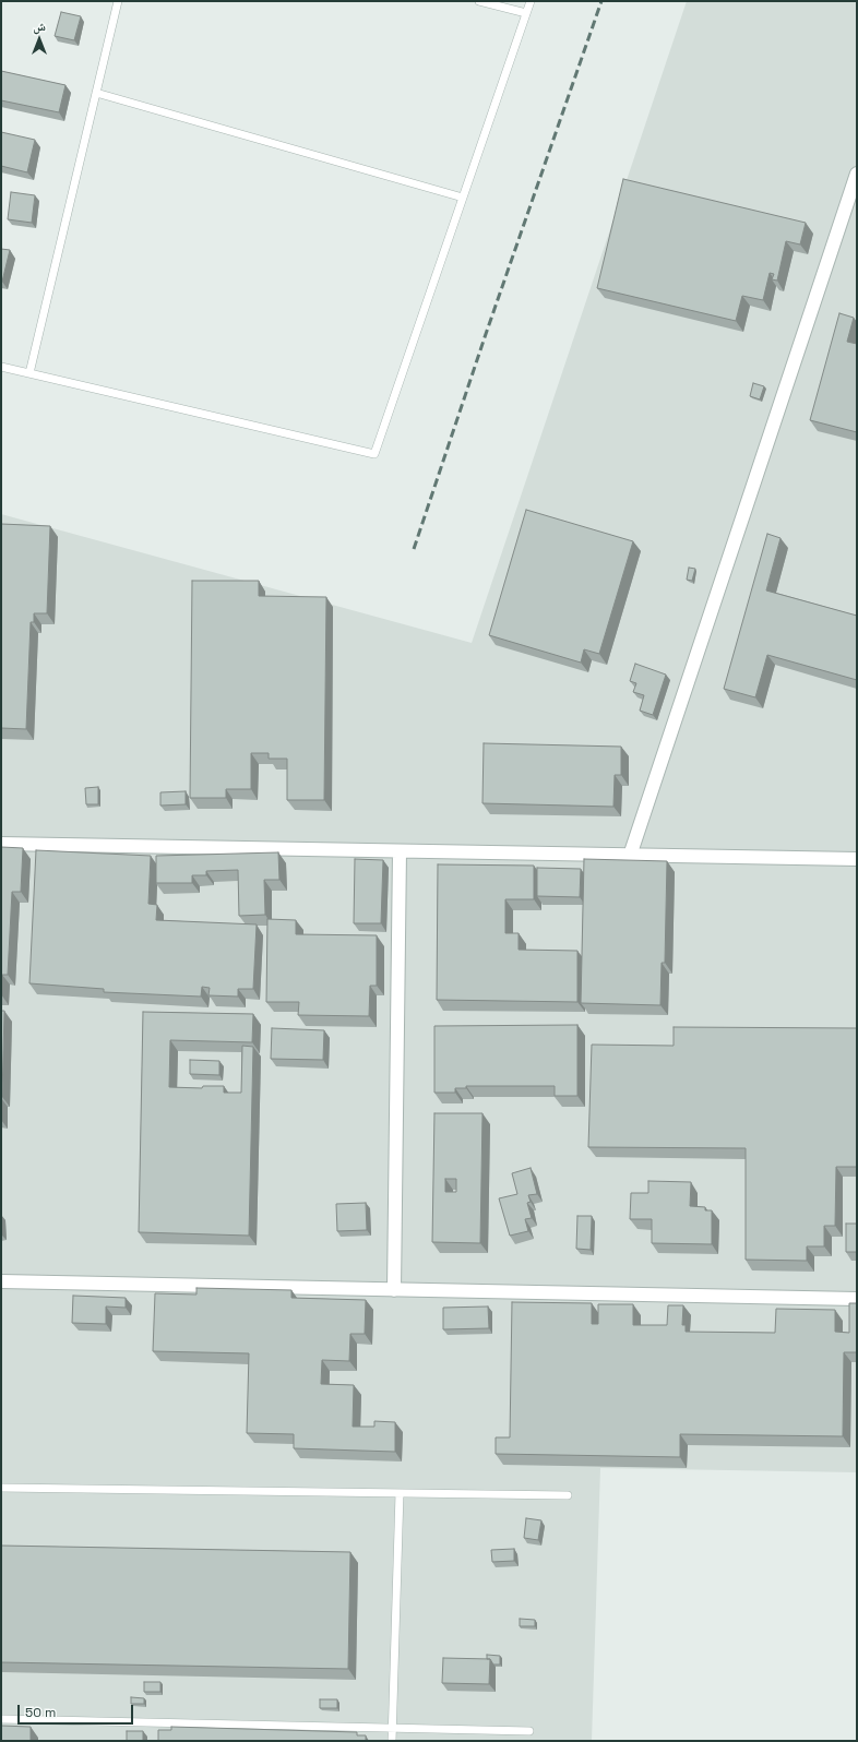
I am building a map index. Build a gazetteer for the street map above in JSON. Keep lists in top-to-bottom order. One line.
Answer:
{"scale_bar":"50 m","north":"top"}
